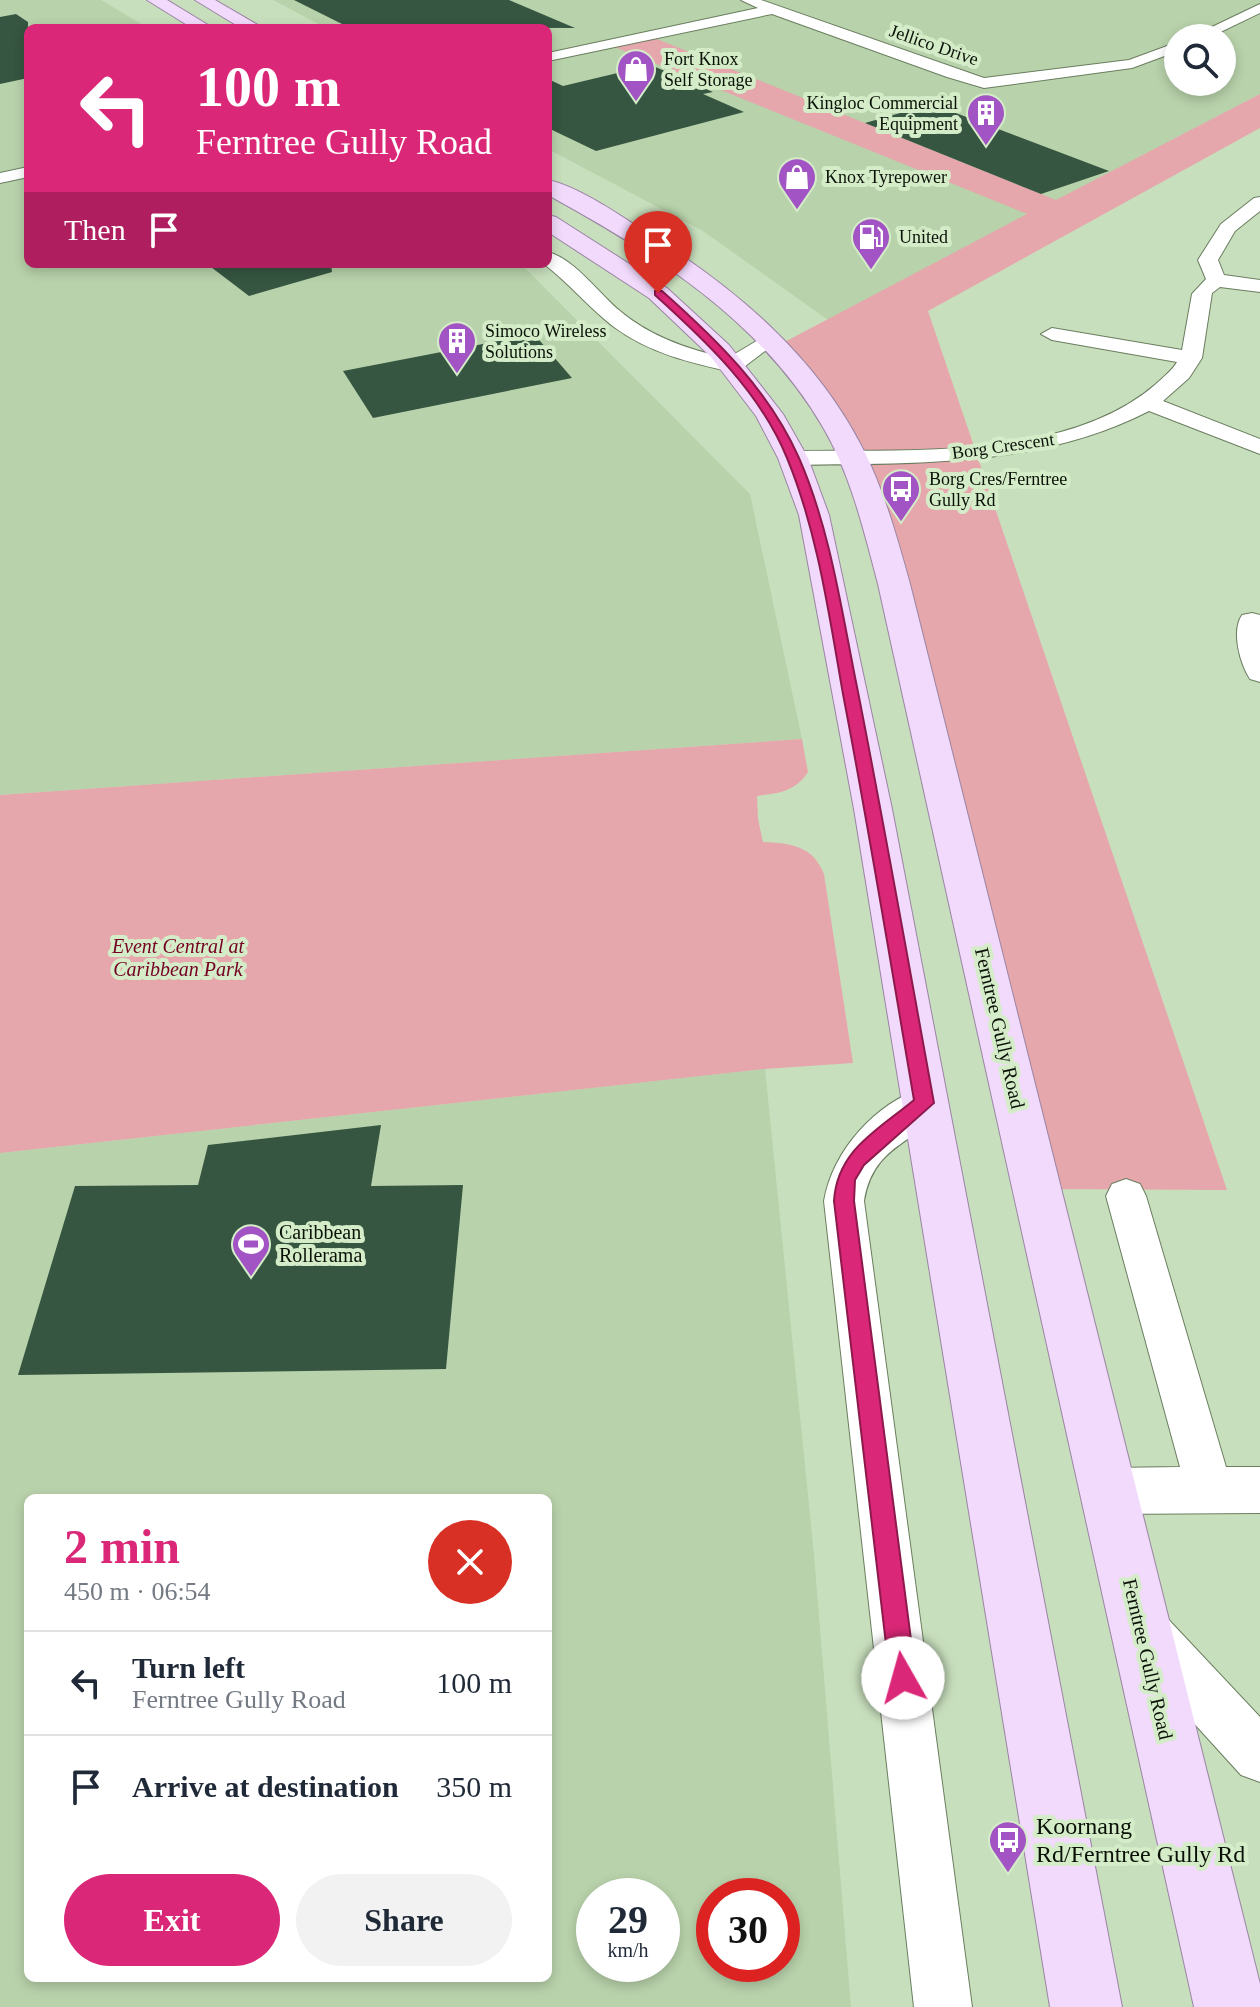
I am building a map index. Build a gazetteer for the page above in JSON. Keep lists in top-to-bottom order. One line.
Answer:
{"streets":{"main road":["Ferntree Gully Road"],"street":["Jellico Drive","Borg Crescent"]},"crossings":[["Borg Crescent","Ferntree Gully Road"]],"parks":["Event Central at Caribbean Park"],"places":{"shop":["Fort Knox Self Storage","Knox Tyrepower"],"building":["Kingloc Commercial Equipment","Simoco Wireless Solutions"],"fuel station":["United"],"bus stop":["Borg Cres/Ferntree Gully Rd","Koornang Rd/Ferntree Gully Rd"],"sports":["Caribbean Rollerama"]},"page":{"turn":["100 m","Ferntree Gully Road"],"then":"Then","heading":["2 min","450 m · 06:54"],"list":[{"name":"Turn left","note":"Ferntree Gully Road","value":"100 m"},{"name":"Arrive at destination","value":"350 m"}],"buttons":["Exit","Share"],"speed":"29 km/h","limit":"30"}}
